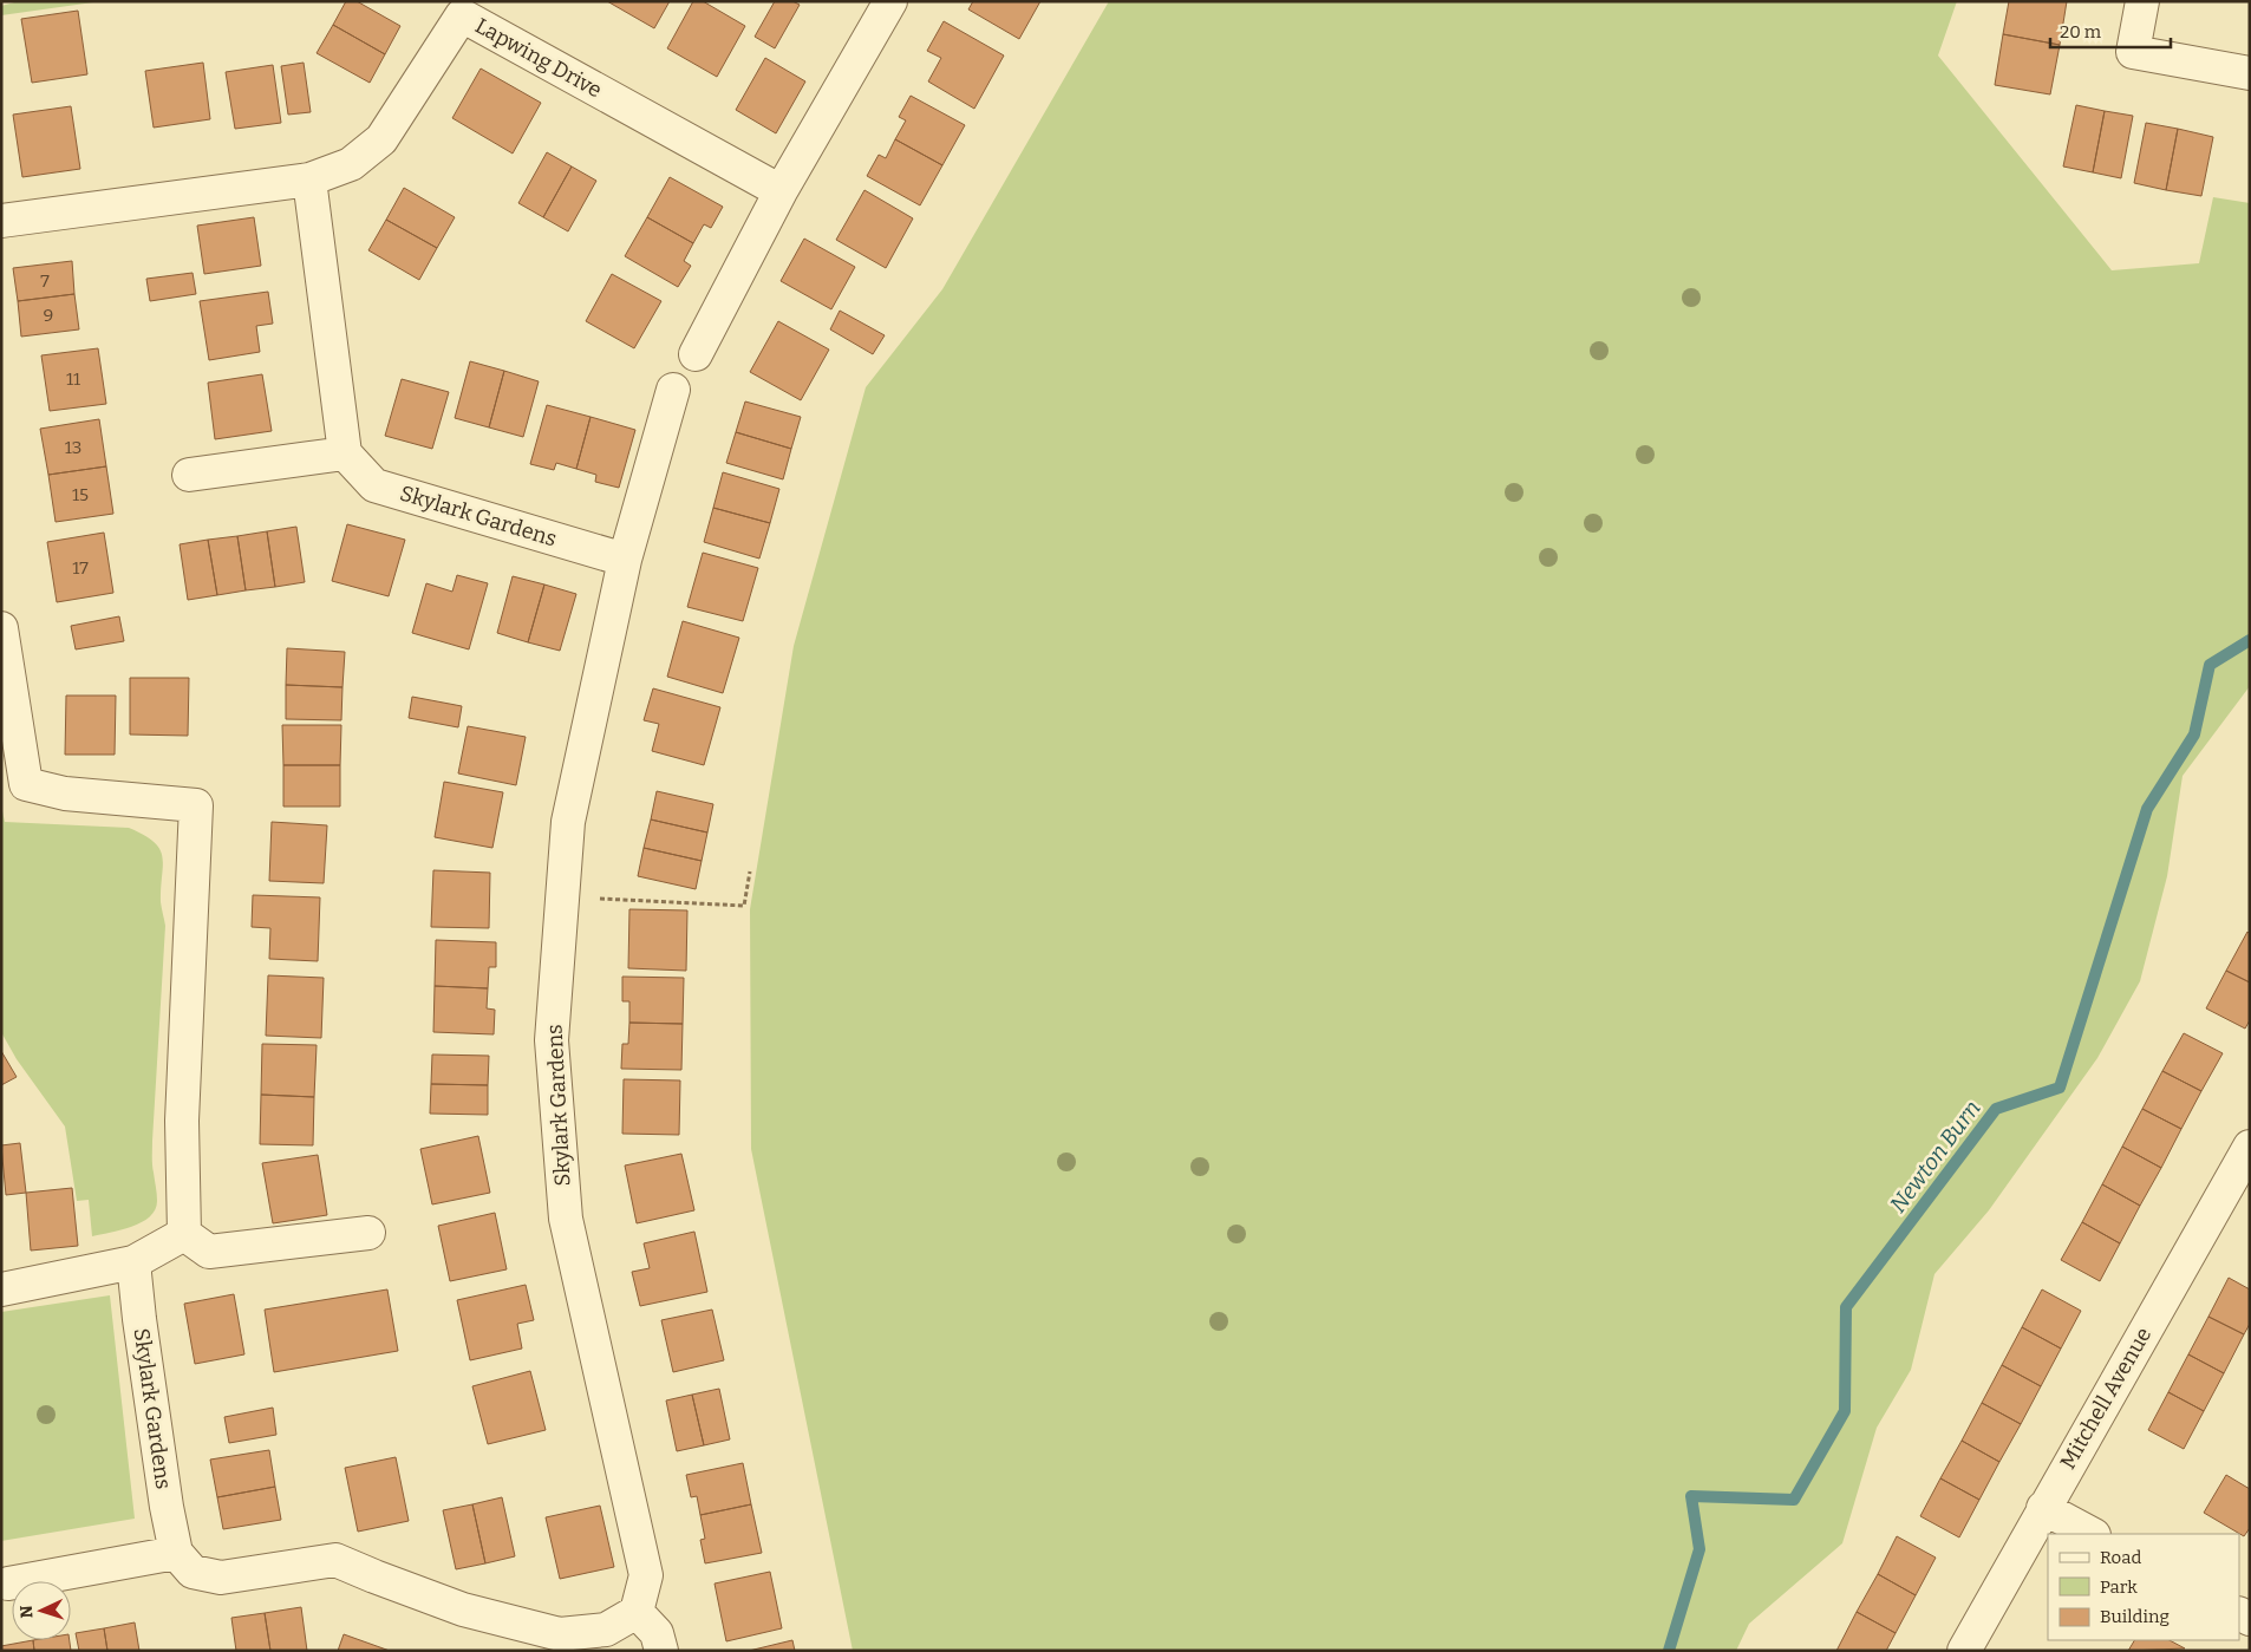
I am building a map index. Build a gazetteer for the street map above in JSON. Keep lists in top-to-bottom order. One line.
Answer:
{"streets":{"street":["Lapwing Drive","Skylark Gardens","Mitchell Avenue"]},"water":["Newton Burn"],"house_numbers":["7","9","11","13","15","17"],"legend":["Road","Park","Building"],"scale_bar":"20 m","north":"left"}
